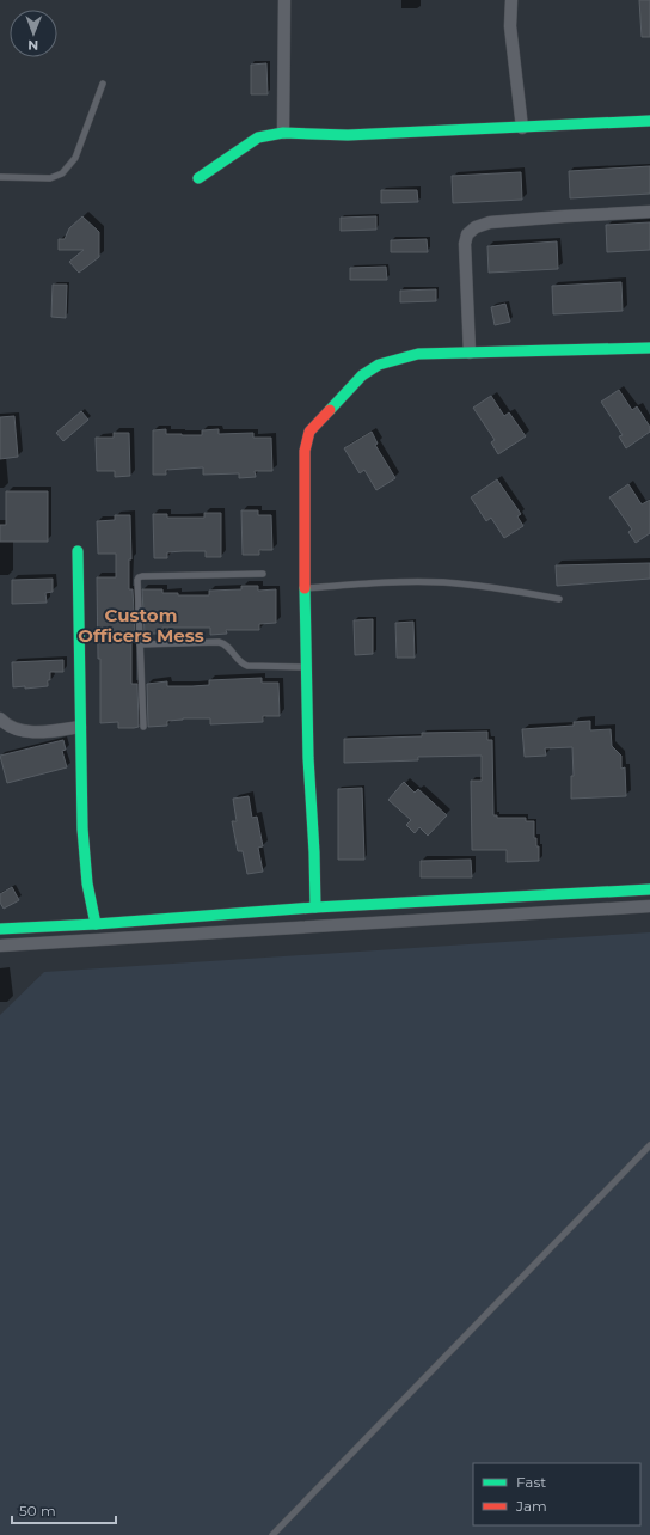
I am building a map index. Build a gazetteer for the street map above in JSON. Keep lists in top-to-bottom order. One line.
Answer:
{"districts":["Custom Officers Mess"],"legend":["Fast","Jam"],"scale_bar":"50 m","north":"bottom"}
